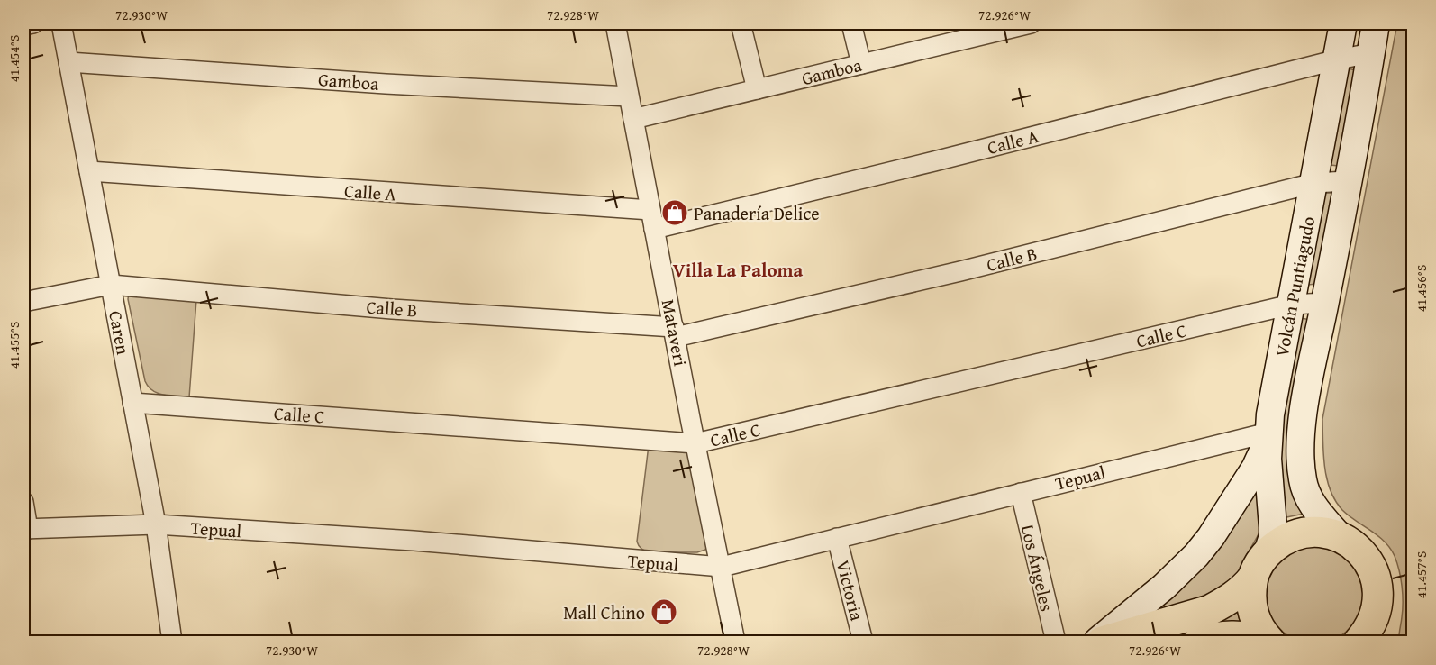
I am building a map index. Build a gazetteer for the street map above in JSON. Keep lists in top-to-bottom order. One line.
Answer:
{"streets":{"main road":["Volcán Puntiagudo"],"street":["Gamboa","Calle A","Calle B","Caren","Mataveri","Calle C","Tepual","Los Ángeles","Victoria"]},"crossings":[["Gamboa","Caren"],["Gamboa","Mataveri"],["Calle A","Volcán Puntiagudo"],["Calle A","Caren"],["Calle A","Mataveri"],["Calle B","Volcán Puntiagudo"],["Calle B","Caren"],["Calle B","Mataveri"],["Volcán Puntiagudo","Calle C"],["Volcán Puntiagudo","Tepual"],["Caren","Calle C"],["Caren","Tepual"],["Mataveri","Calle C"],["Mataveri","Tepual"],["Tepual","Los Ángeles"],["Tepual","Victoria"]],"districts":["Villa La Paloma"],"places":{"shop":["Panadería Delice","Mall Chino"]},"coordinates":["72.930°W","72.928°W","72.926°W","41.454°S","41.456°S","41.455°S","41.457°S"]}
